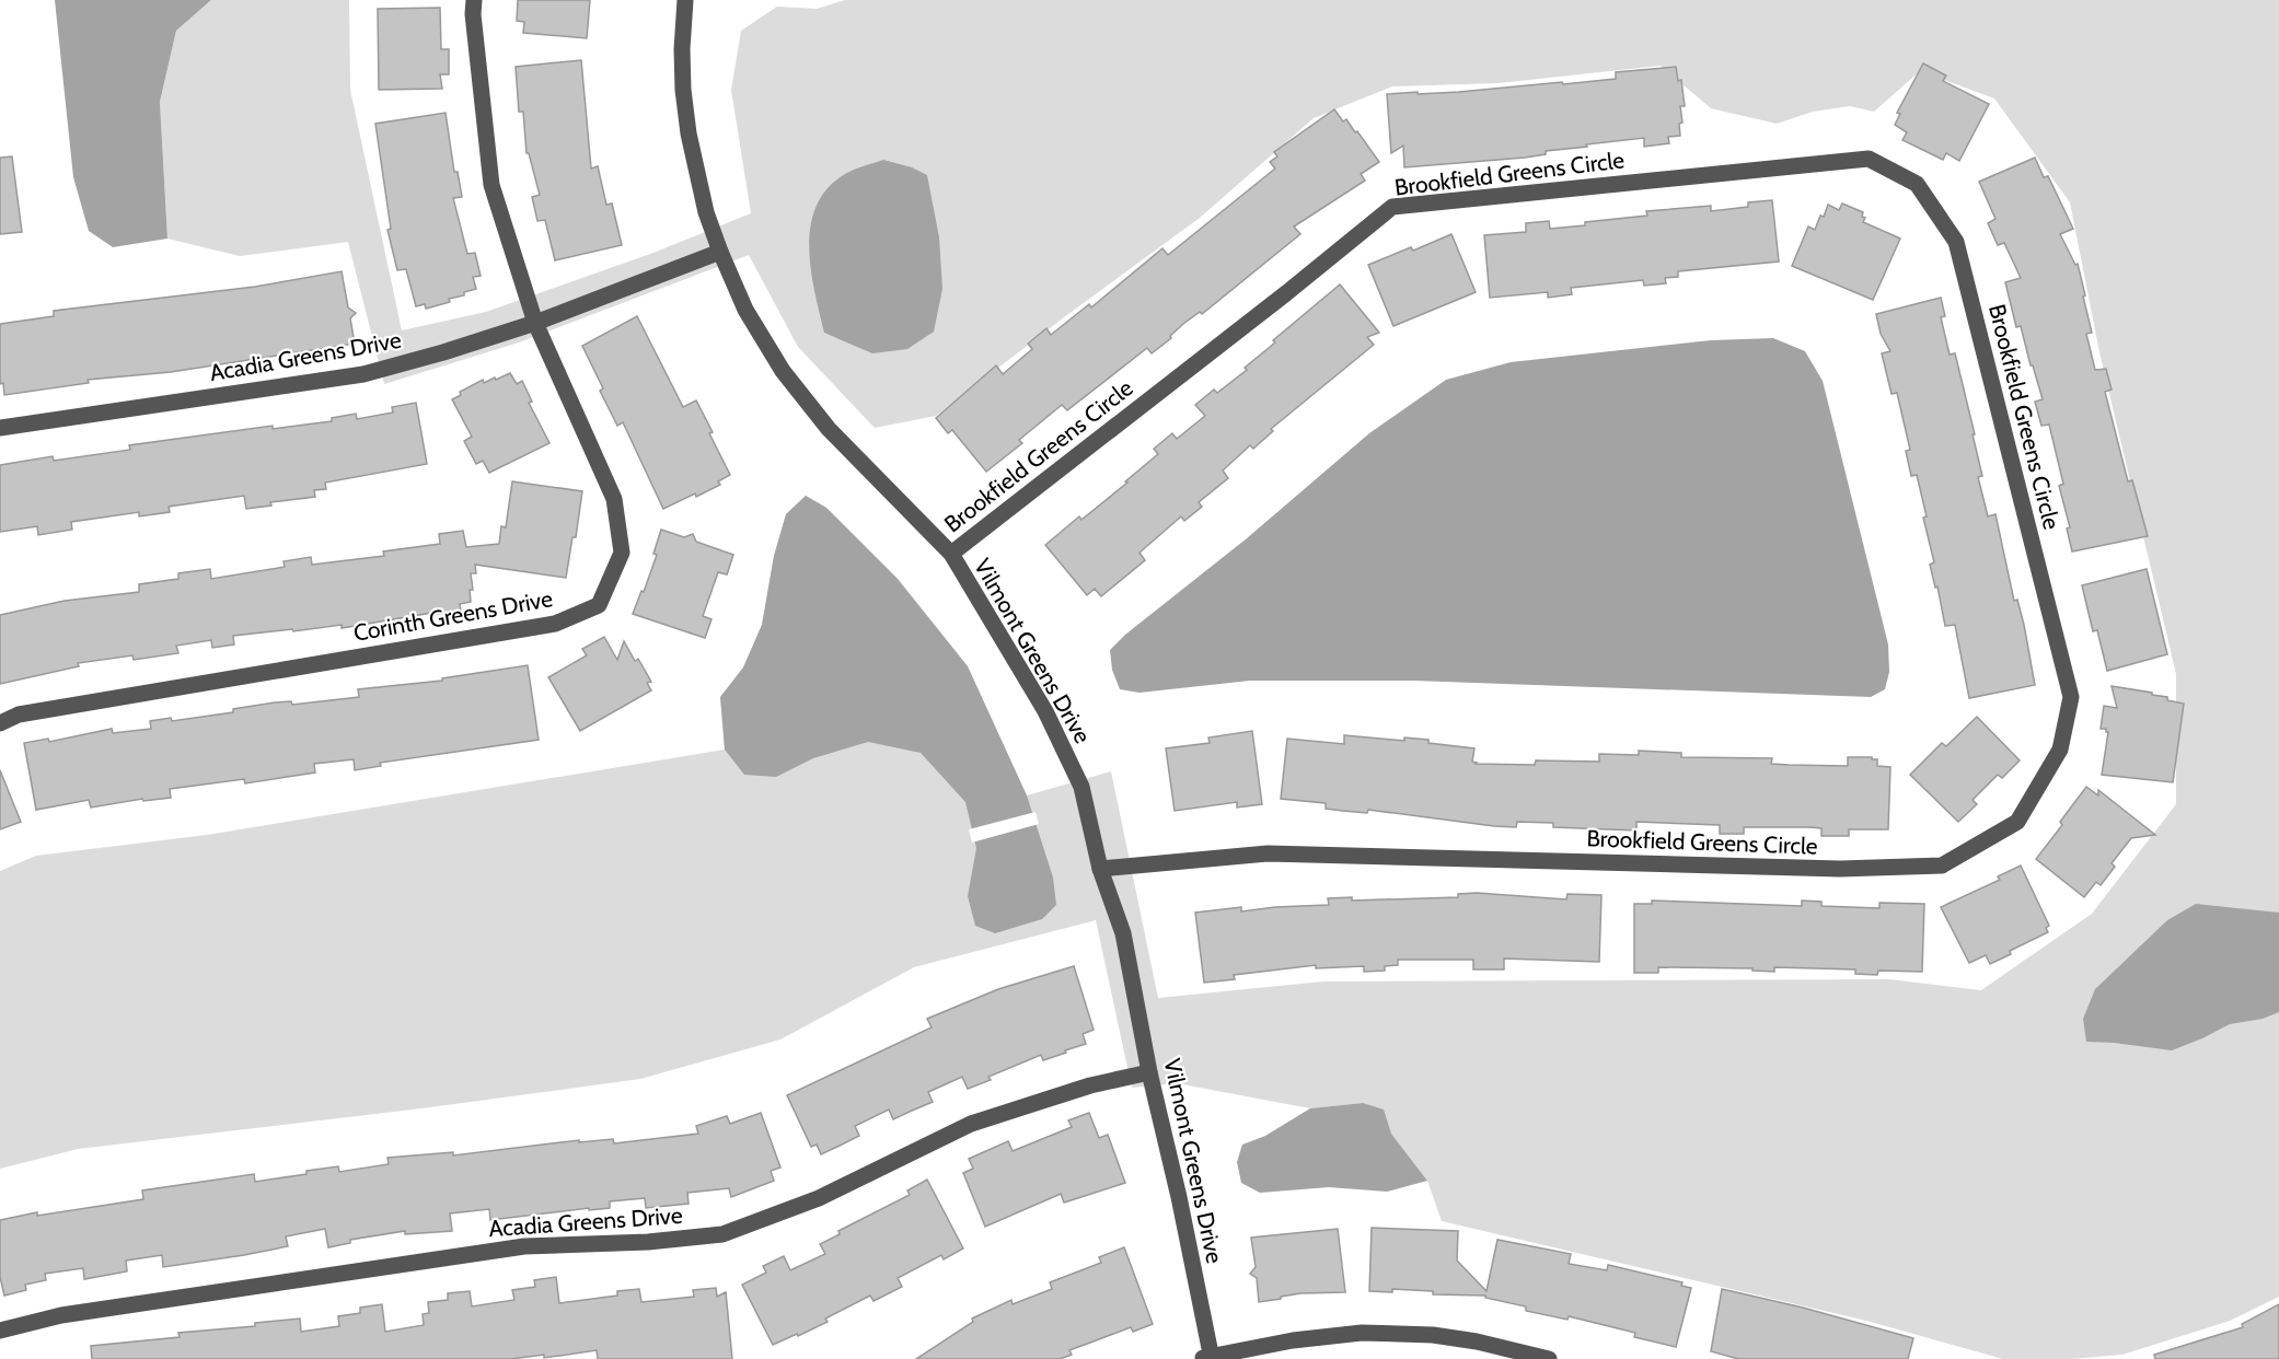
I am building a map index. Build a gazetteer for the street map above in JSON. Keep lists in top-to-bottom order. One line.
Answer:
{"streets":{"street":["Brookfield Greens Circle","Acadia Greens Drive","Corinth Greens Drive","Vilmont Greens Drive"]},"crossings":[["Brookfield Greens Circle","Vilmont Greens Drive"],["Acadia Greens Drive","Corinth Greens Drive"],["Acadia Greens Drive","Vilmont Greens Drive"]]}
